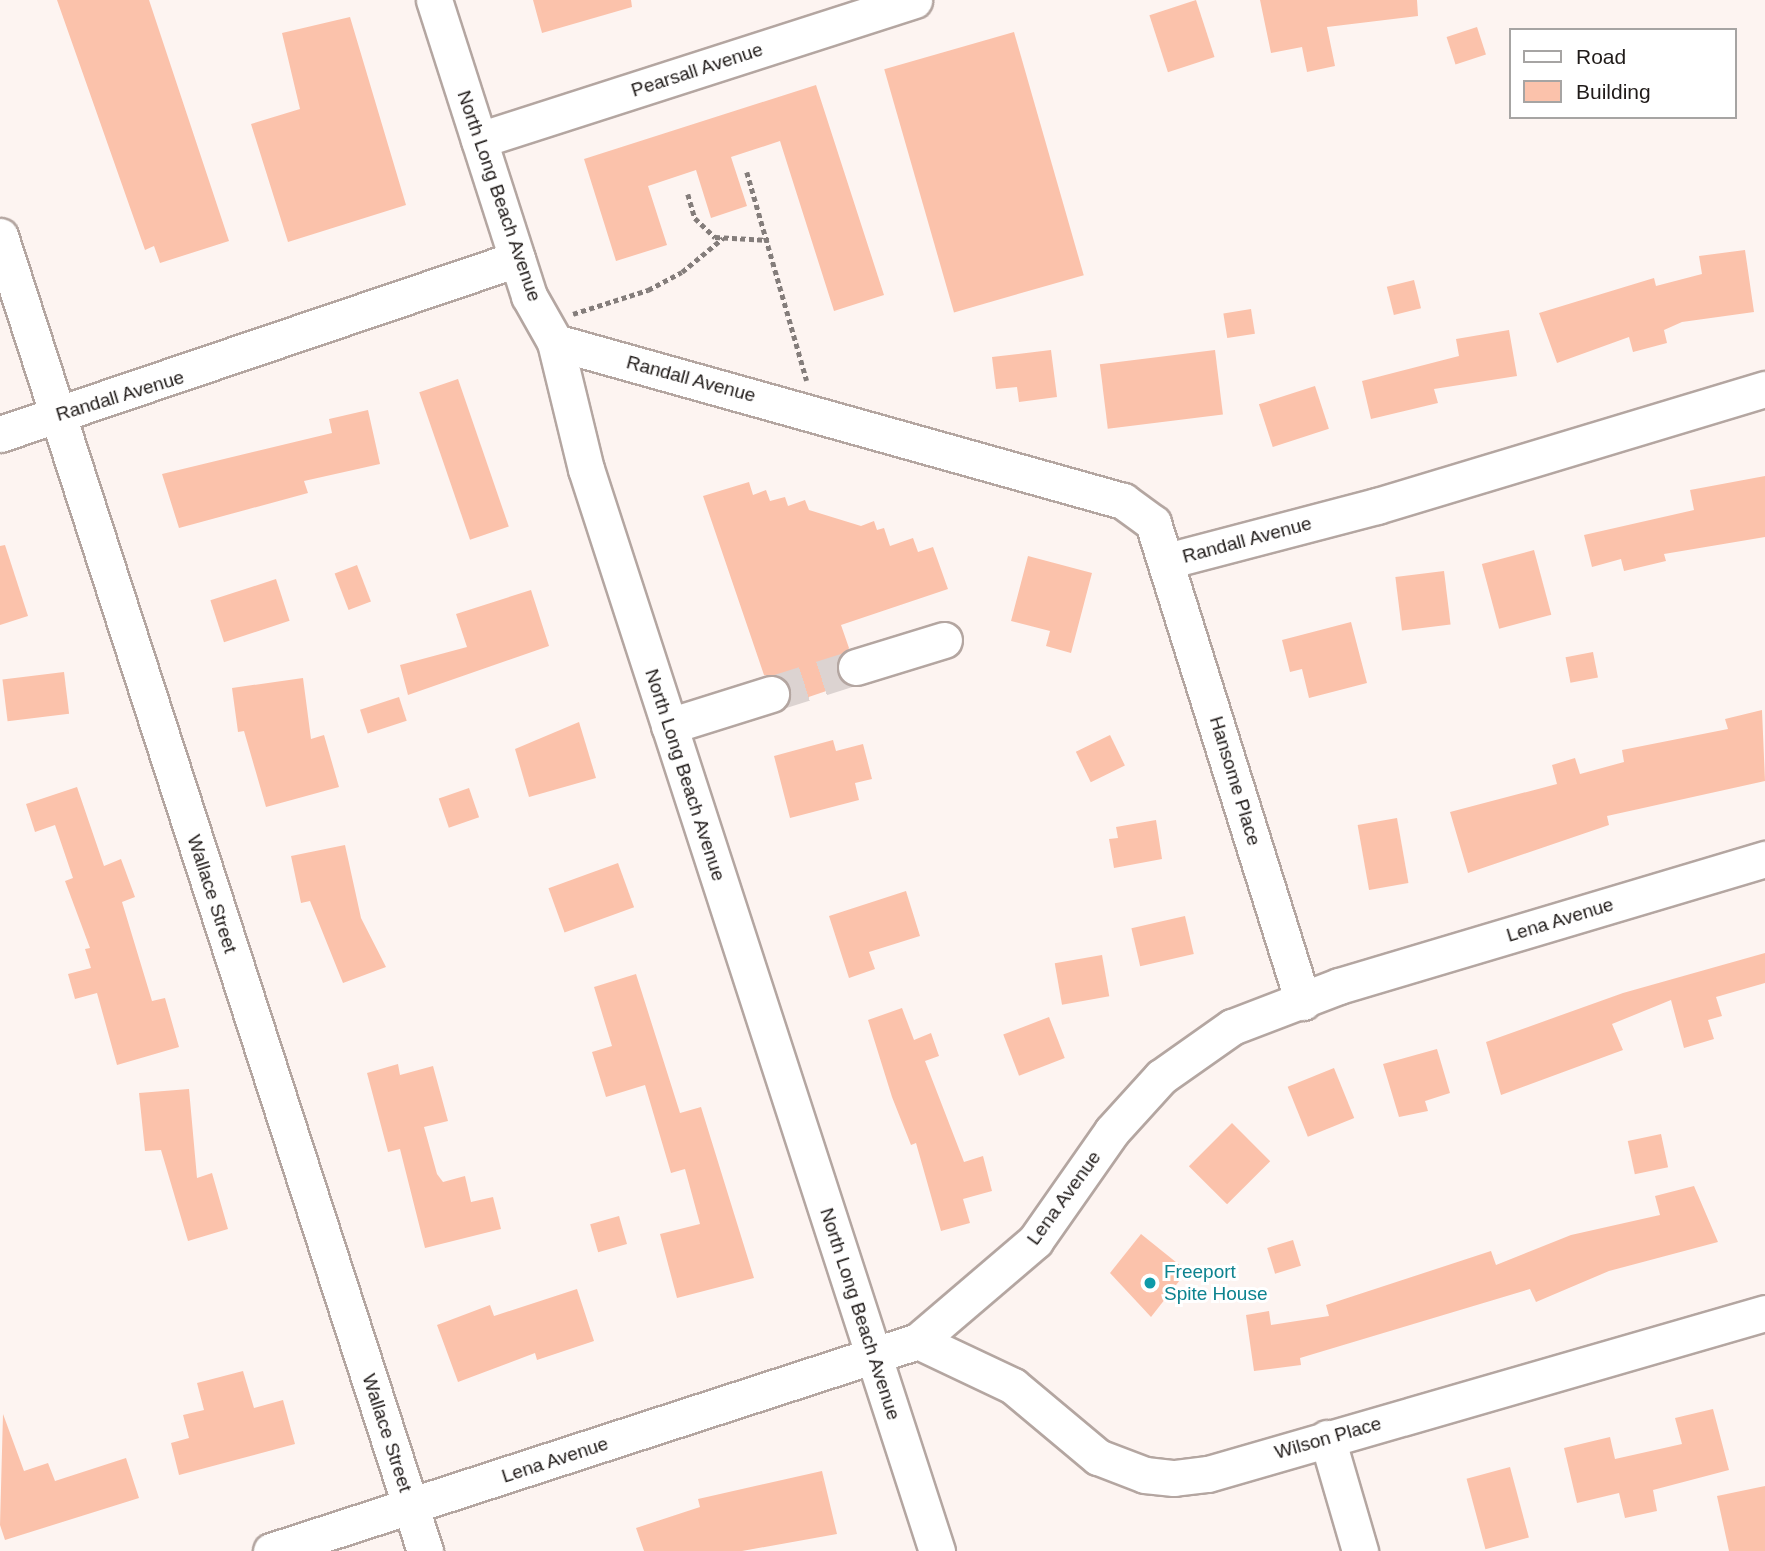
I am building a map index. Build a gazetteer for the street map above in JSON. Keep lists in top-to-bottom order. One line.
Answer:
{"streets":{"street":["Pearsall Avenue","North Long Beach Avenue","Randall Avenue","Hansome Place","Wallace Street","Lena Avenue","Wilson Place"]},"crossings":[["Pearsall Avenue","North Long Beach Avenue"],["North Long Beach Avenue","Randall Avenue"],["North Long Beach Avenue","Lena Avenue"],["Randall Avenue","Hansome Place"],["Randall Avenue","Wallace Street"],["Hansome Place","Lena Avenue"],["Wallace Street","Lena Avenue"],["Lena Avenue","Wilson Place"]],"places":["Freeport Spite House"],"legend":["Road","Building"]}
